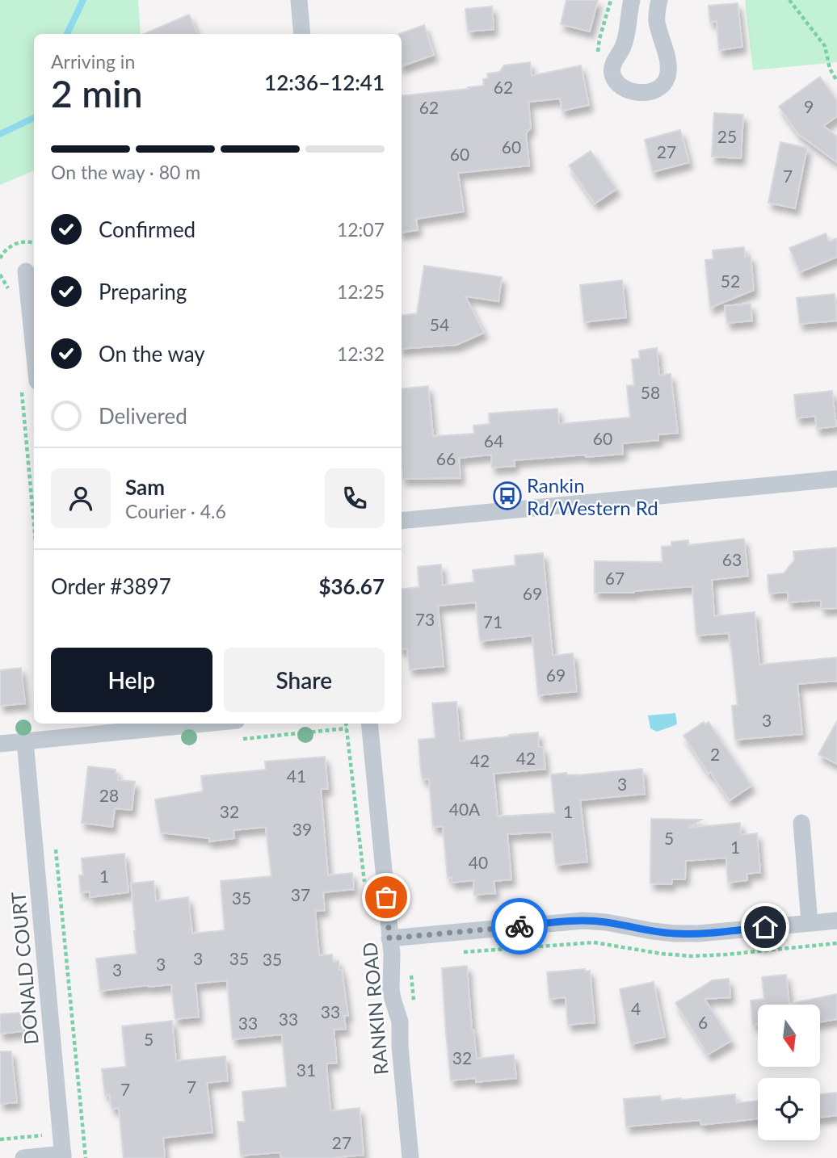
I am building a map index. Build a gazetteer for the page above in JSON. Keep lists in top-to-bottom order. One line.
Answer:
{"streets":{"street":["DONALD COURT","RANKIN ROAD"]},"places":{"bus stop":["Rankin Rd/Western Rd"]},"house_numbers":["62","9","62","25","60","27","60","7","52","54","58","60","64","66","63","67","69","73","71","69","3","2","42","42","41","3","28","40A","32","1","39","5","1","40","1","37","35","3","35","35","3","3","4","33","33","6","33","5","32","31","7","7","27"],"north":"bottom","page":{"heading":["2 min","Arriving in","12:36–12:41"],"panel":["Sam","Courier · 4.6","Order #3897","$36.67"],"bar":"On the way · 80 m","list":[["Confirmed","12:07"],["Preparing","12:25"],["On the way","12:32"],"Delivered"],"buttons":["Help","Share"]}}
